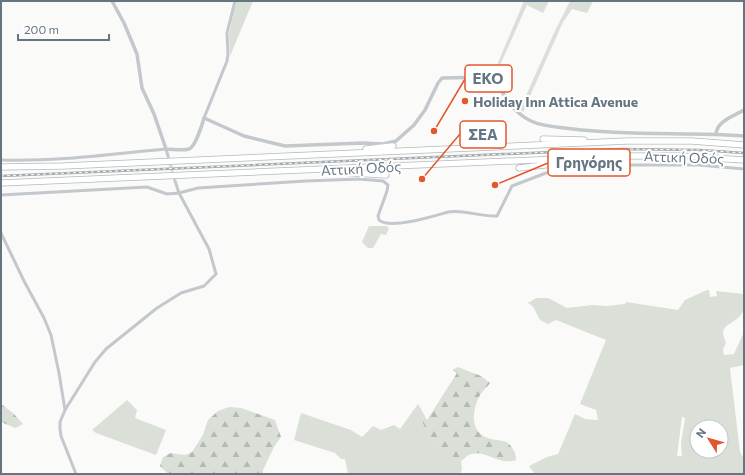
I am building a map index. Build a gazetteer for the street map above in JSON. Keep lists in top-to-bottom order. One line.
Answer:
{"streets":{"highway":["Αττική Οδός"]},"places":["Holiday Inn Attica Avenue","EKO","ΣΕΑ","Γρηγόρης"],"scale_bar":"200 m","north":"top left"}
